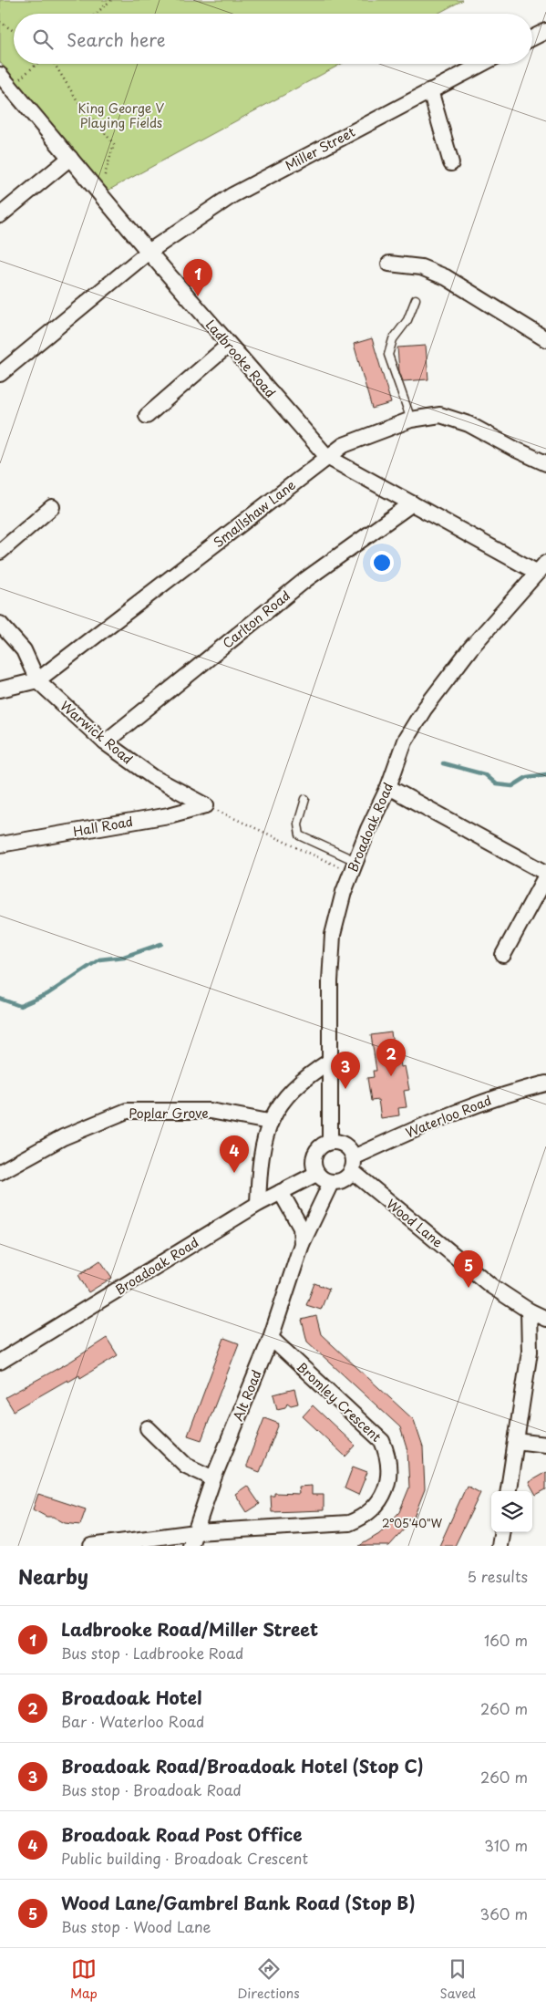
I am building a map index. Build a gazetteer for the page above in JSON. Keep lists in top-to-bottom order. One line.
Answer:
{"streets":{"street":["Miller Street","Ladbrooke Road","Smallshaw Lane","Carlton Road","Warwick Road","Hall Road","Broadoak Road","Poplar Grove","Waterloo Road","Wood Lane","Alt Road","Bromley Crescent"]},"crossings":[["Miller Street","Ladbrooke Road"],["Ladbrooke Road","Smallshaw Lane"],["Ladbrooke Road","Carlton Road"],["Ladbrooke Road","Broadoak Road"],["Smallshaw Lane","Warwick Road"],["Carlton Road","Warwick Road"],["Warwick Road","Hall Road"],["Broadoak Road","Waterloo Road"],["Broadoak Road","Wood Lane"],["Broadoak Road","Alt Road"],["Waterloo Road","Wood Lane"],["Waterloo Road","Alt Road"],["Wood Lane","Alt Road"],["Alt Road","Bromley Crescent"]],"parks":["King George V Playing Fields"],"page":{"search":"Search here","pins":["1","2","3","4","5"],"heading":["Nearby","5 results"],"list":[{"mark":"1","name":"Ladbrooke Road/Miller Street","note":"Bus stop · Ladbrooke Road","value":"160 m"},{"mark":"2","name":"Broadoak Hotel","note":"Bar · Waterloo Road","value":"260 m"},{"mark":"3","name":"Broadoak Road/Broadoak Hotel (Stop C)","note":"Bus stop · Broadoak Road","value":"260 m"},{"mark":"4","name":"Broadoak Road Post Office","note":"Public building · Broadoak Crescent","value":"310 m"},{"mark":"5","name":"Wood Lane/Gambrel Bank Road (Stop B)","note":"Bus stop · Wood Lane","value":"360 m"}],"nav":["Map","Directions","Saved"]},"coordinates":["2°05'40\"W"]}
